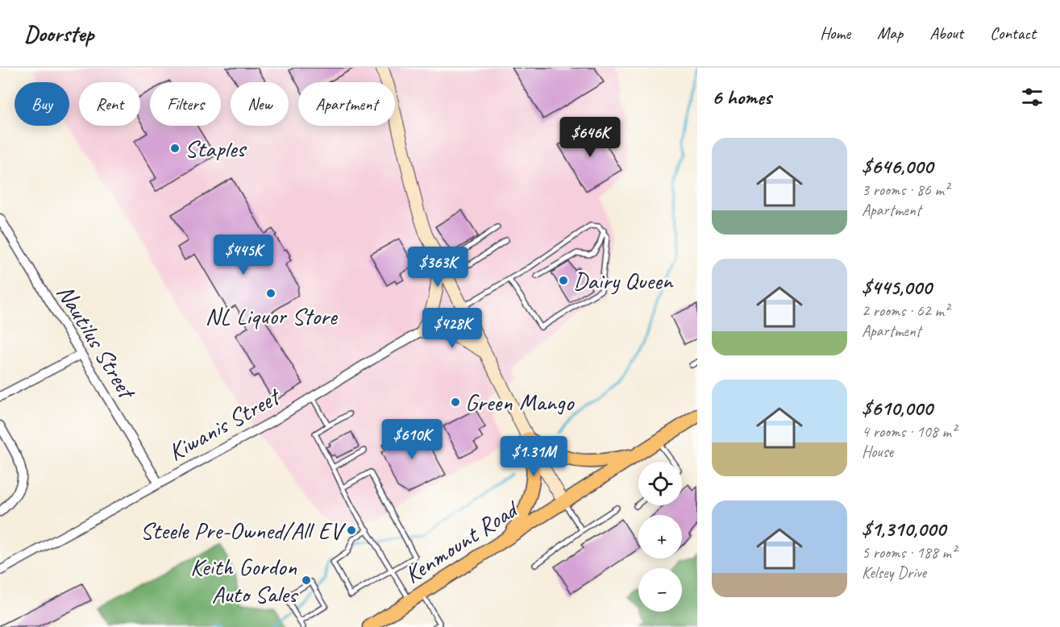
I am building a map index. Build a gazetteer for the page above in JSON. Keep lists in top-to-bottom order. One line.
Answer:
{"streets":{"main road":["Kenmount Road"],"street":["Nautilus Street","Kiwanis Street"]},"crossings":[["Nautilus Street","Kiwanis Street"]],"places":["Staples","Dairy Queen","NL Liquor Store","Green Mango","Steele Pre-Owned/All EV","Keith Gordon Auto Sales"],"page":{"header":"Doorstep","nav":["Home","Map","About","Contact"],"heading":"6 homes","chip":["Buy","Rent","Filters","New","Apartment"],"price":["$646K","$445K","$363K","$428K","$610K","$1.31M"],"list":[{"name":"$646,000","note":"3 rooms · 86 m² · Apartment"},{"name":"$445,000","note":"2 rooms · 62 m² · Apartment"},{"name":"$610,000","note":"4 rooms · 108 m² · House"},{"name":"$1,310,000","note":"5 rooms · 188 m² · Kelsey Drive"}],"map_buttons":["+","−"]}}
